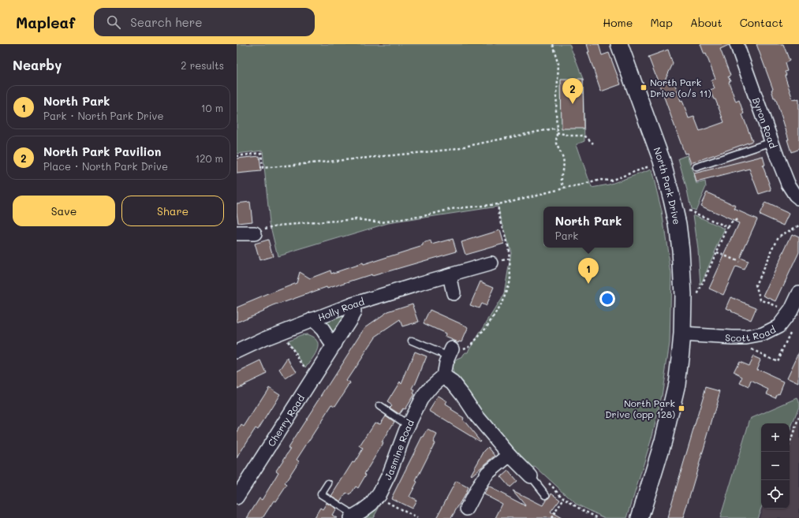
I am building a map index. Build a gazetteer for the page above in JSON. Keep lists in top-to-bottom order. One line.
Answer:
{"streets":{"street":["Byron Road","North Park Drive","Holly Road","Scott Road","Cherry Road","Jasmine Road"]},"crossings":[["North Park Drive","Scott Road"],["Holly Road","Cherry Road"]],"places":{"transit":["North Park Drive (o/s 11)","North Park Drive (opp 128)"]},"page":{"header":"Mapleaf","search":"Search here","nav":["Home","Map","About","Contact"],"heading":["Nearby","2 results"],"pins":["2","1"],"list":[{"mark":"1","name":"North Park","note":"Park · North Park Drive","value":"10 m"},{"mark":"2","name":"North Park Pavilion","note":"Place · North Park Drive","value":"120 m"}],"buttons":["Save","Share"],"popup":["North Park","Park"],"map_buttons":["+","−"]}}
